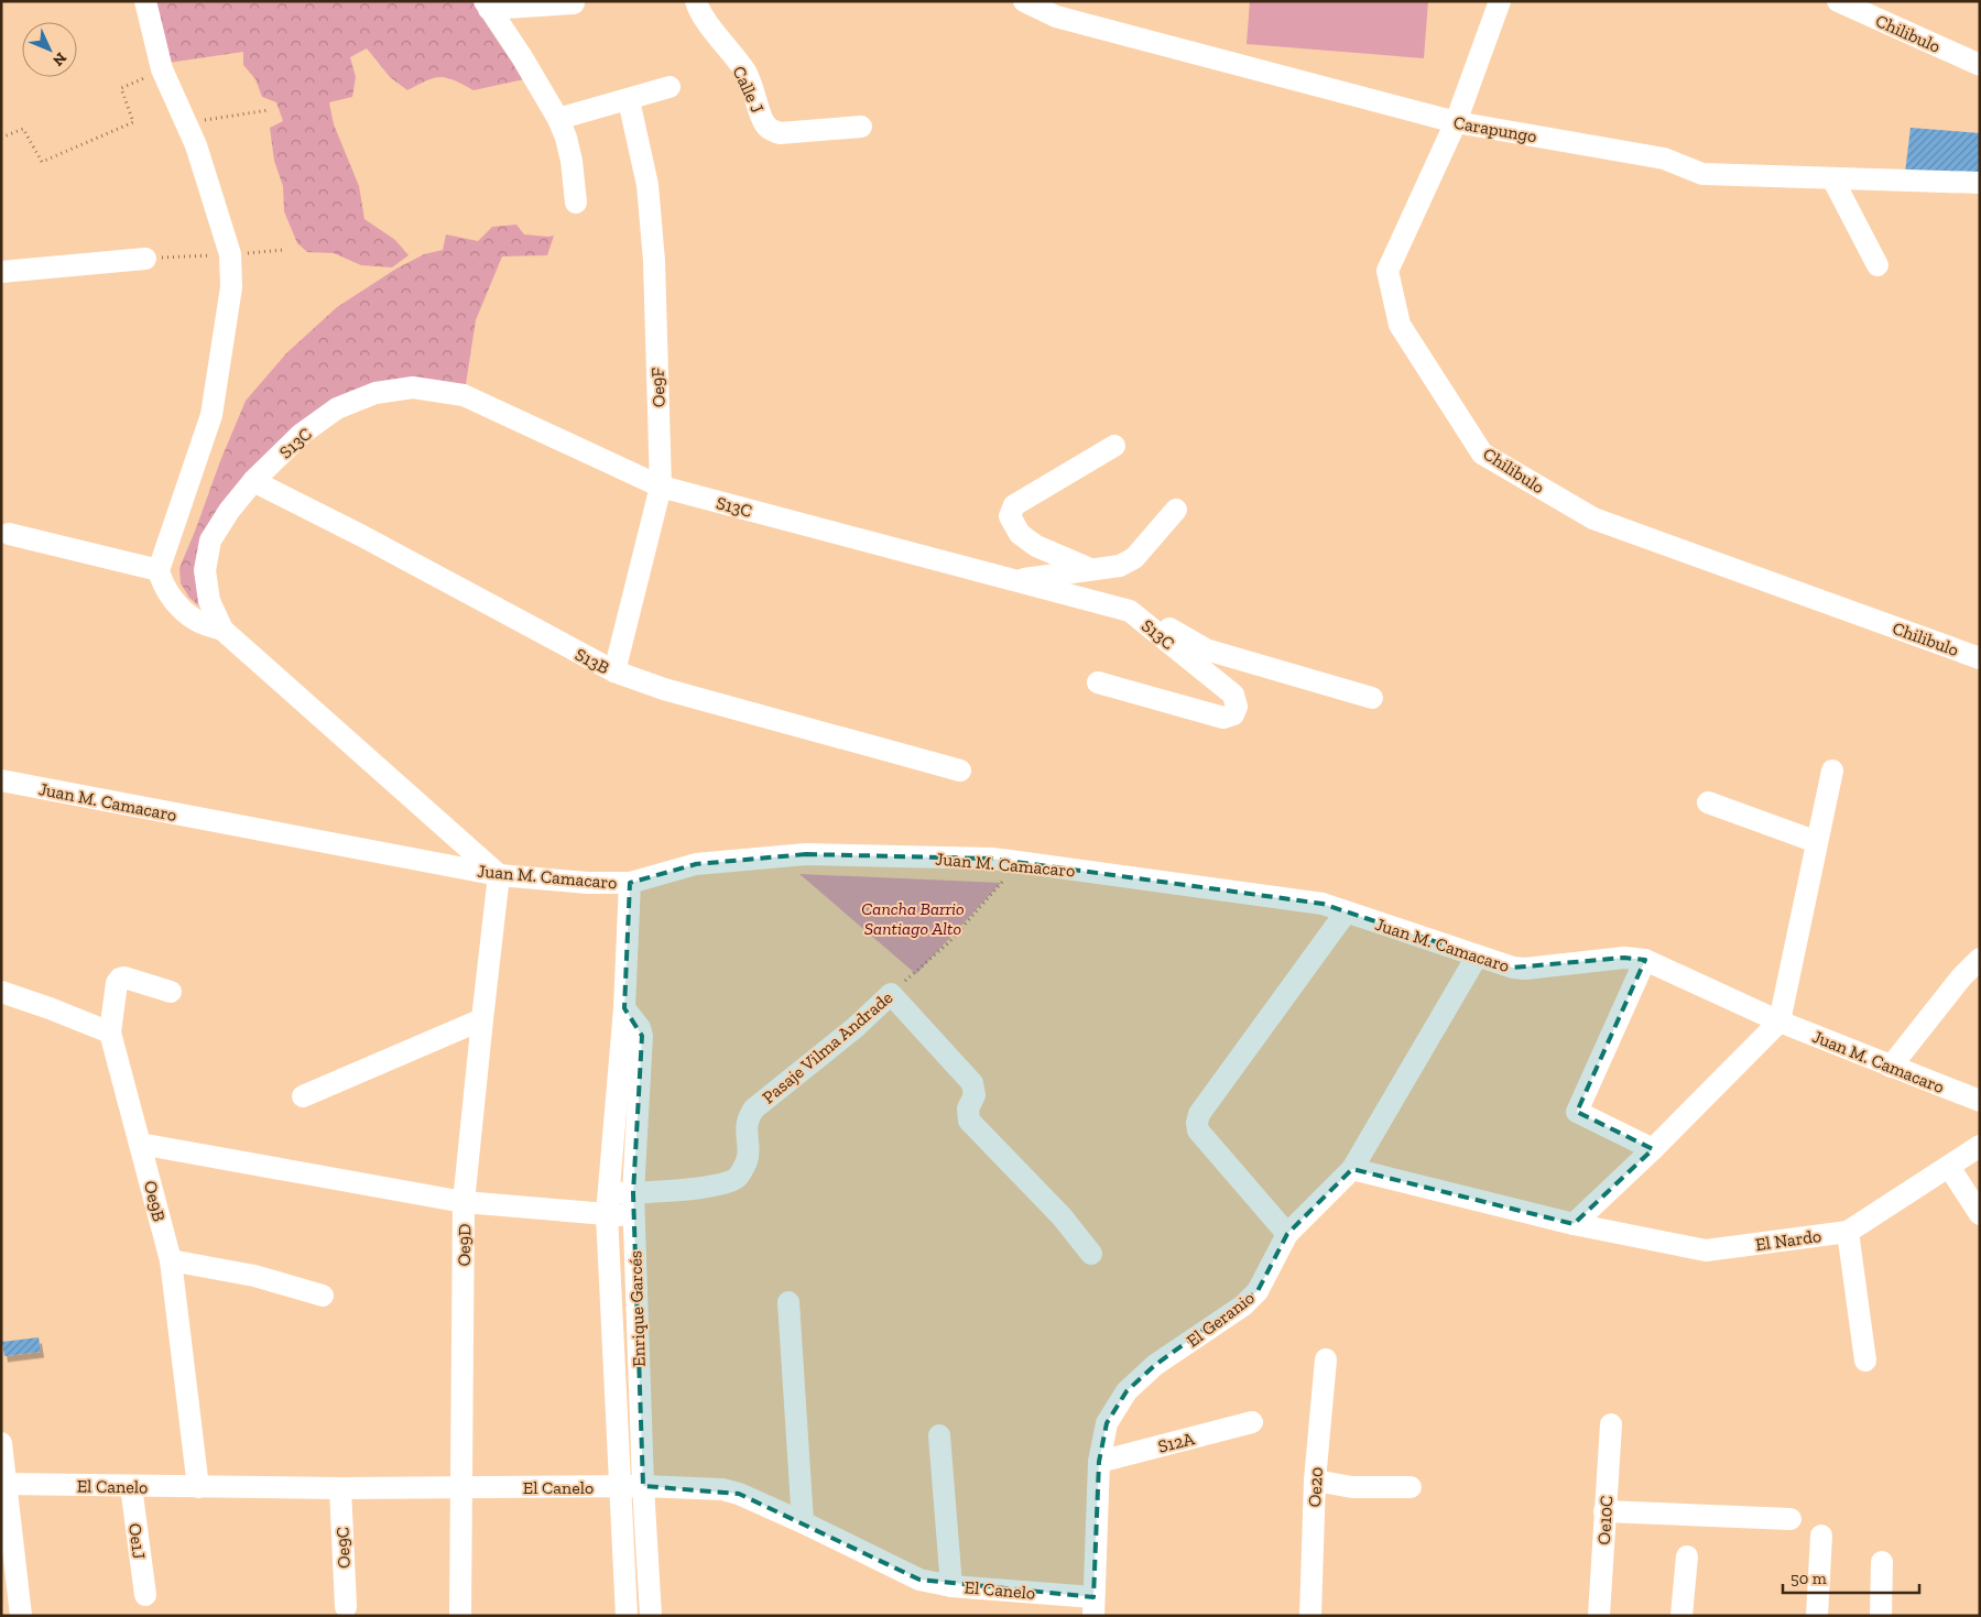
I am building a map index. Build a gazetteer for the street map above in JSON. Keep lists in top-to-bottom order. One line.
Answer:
{"streets":{"street":["Chilibulo","Calle J","Carapungo","Oe9F","S13C","S13B","Juan M. Camacaro","Pasaje Vilma Andrade","Oe9B","El Nardo","Oe9D","Enrique Garcés","El Geranio","S12A","El Canelo","Oe20","Oe10C","Oe1J","Oe9C"]},"crossings":[["Chilibulo","Carapungo"],["Oe9F","S13C"],["Oe9F","S13B"],["S13C","S13B"],["Juan M. Camacaro","Pasaje Vilma Andrade"],["Juan M. Camacaro","Oe9D"],["Juan M. Camacaro","Enrique Garcés"],["Juan M. Camacaro","El Geranio"],["Pasaje Vilma Andrade","Enrique Garcés"],["Oe9B","El Canelo"],["Oe9D","El Canelo"],["Enrique Garcés","El Canelo"],["El Geranio","S12A"],["El Geranio","El Canelo"],["El Canelo","Oe1J"],["El Canelo","Oe9C"]],"parks":["Cancha Barrio Santiago Alto"],"scale_bar":"50 m","north":"bottom right"}
